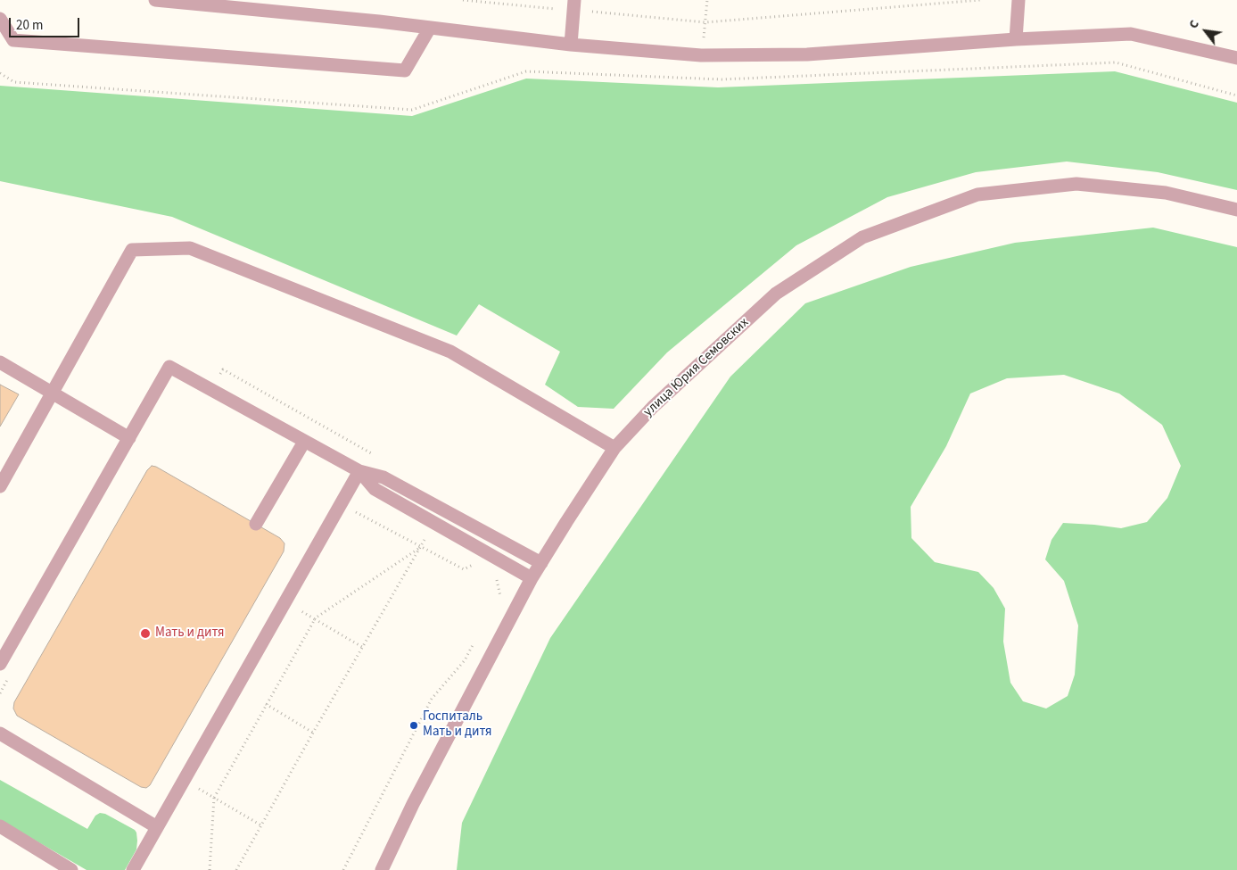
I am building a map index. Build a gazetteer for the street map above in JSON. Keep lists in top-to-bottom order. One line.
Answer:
{"streets":{"street":["улица Юрия Семовских"]},"places":["Мать и дитя","Госпиталь Мать и дитя"],"scale_bar":"20 m","north":"top left"}
